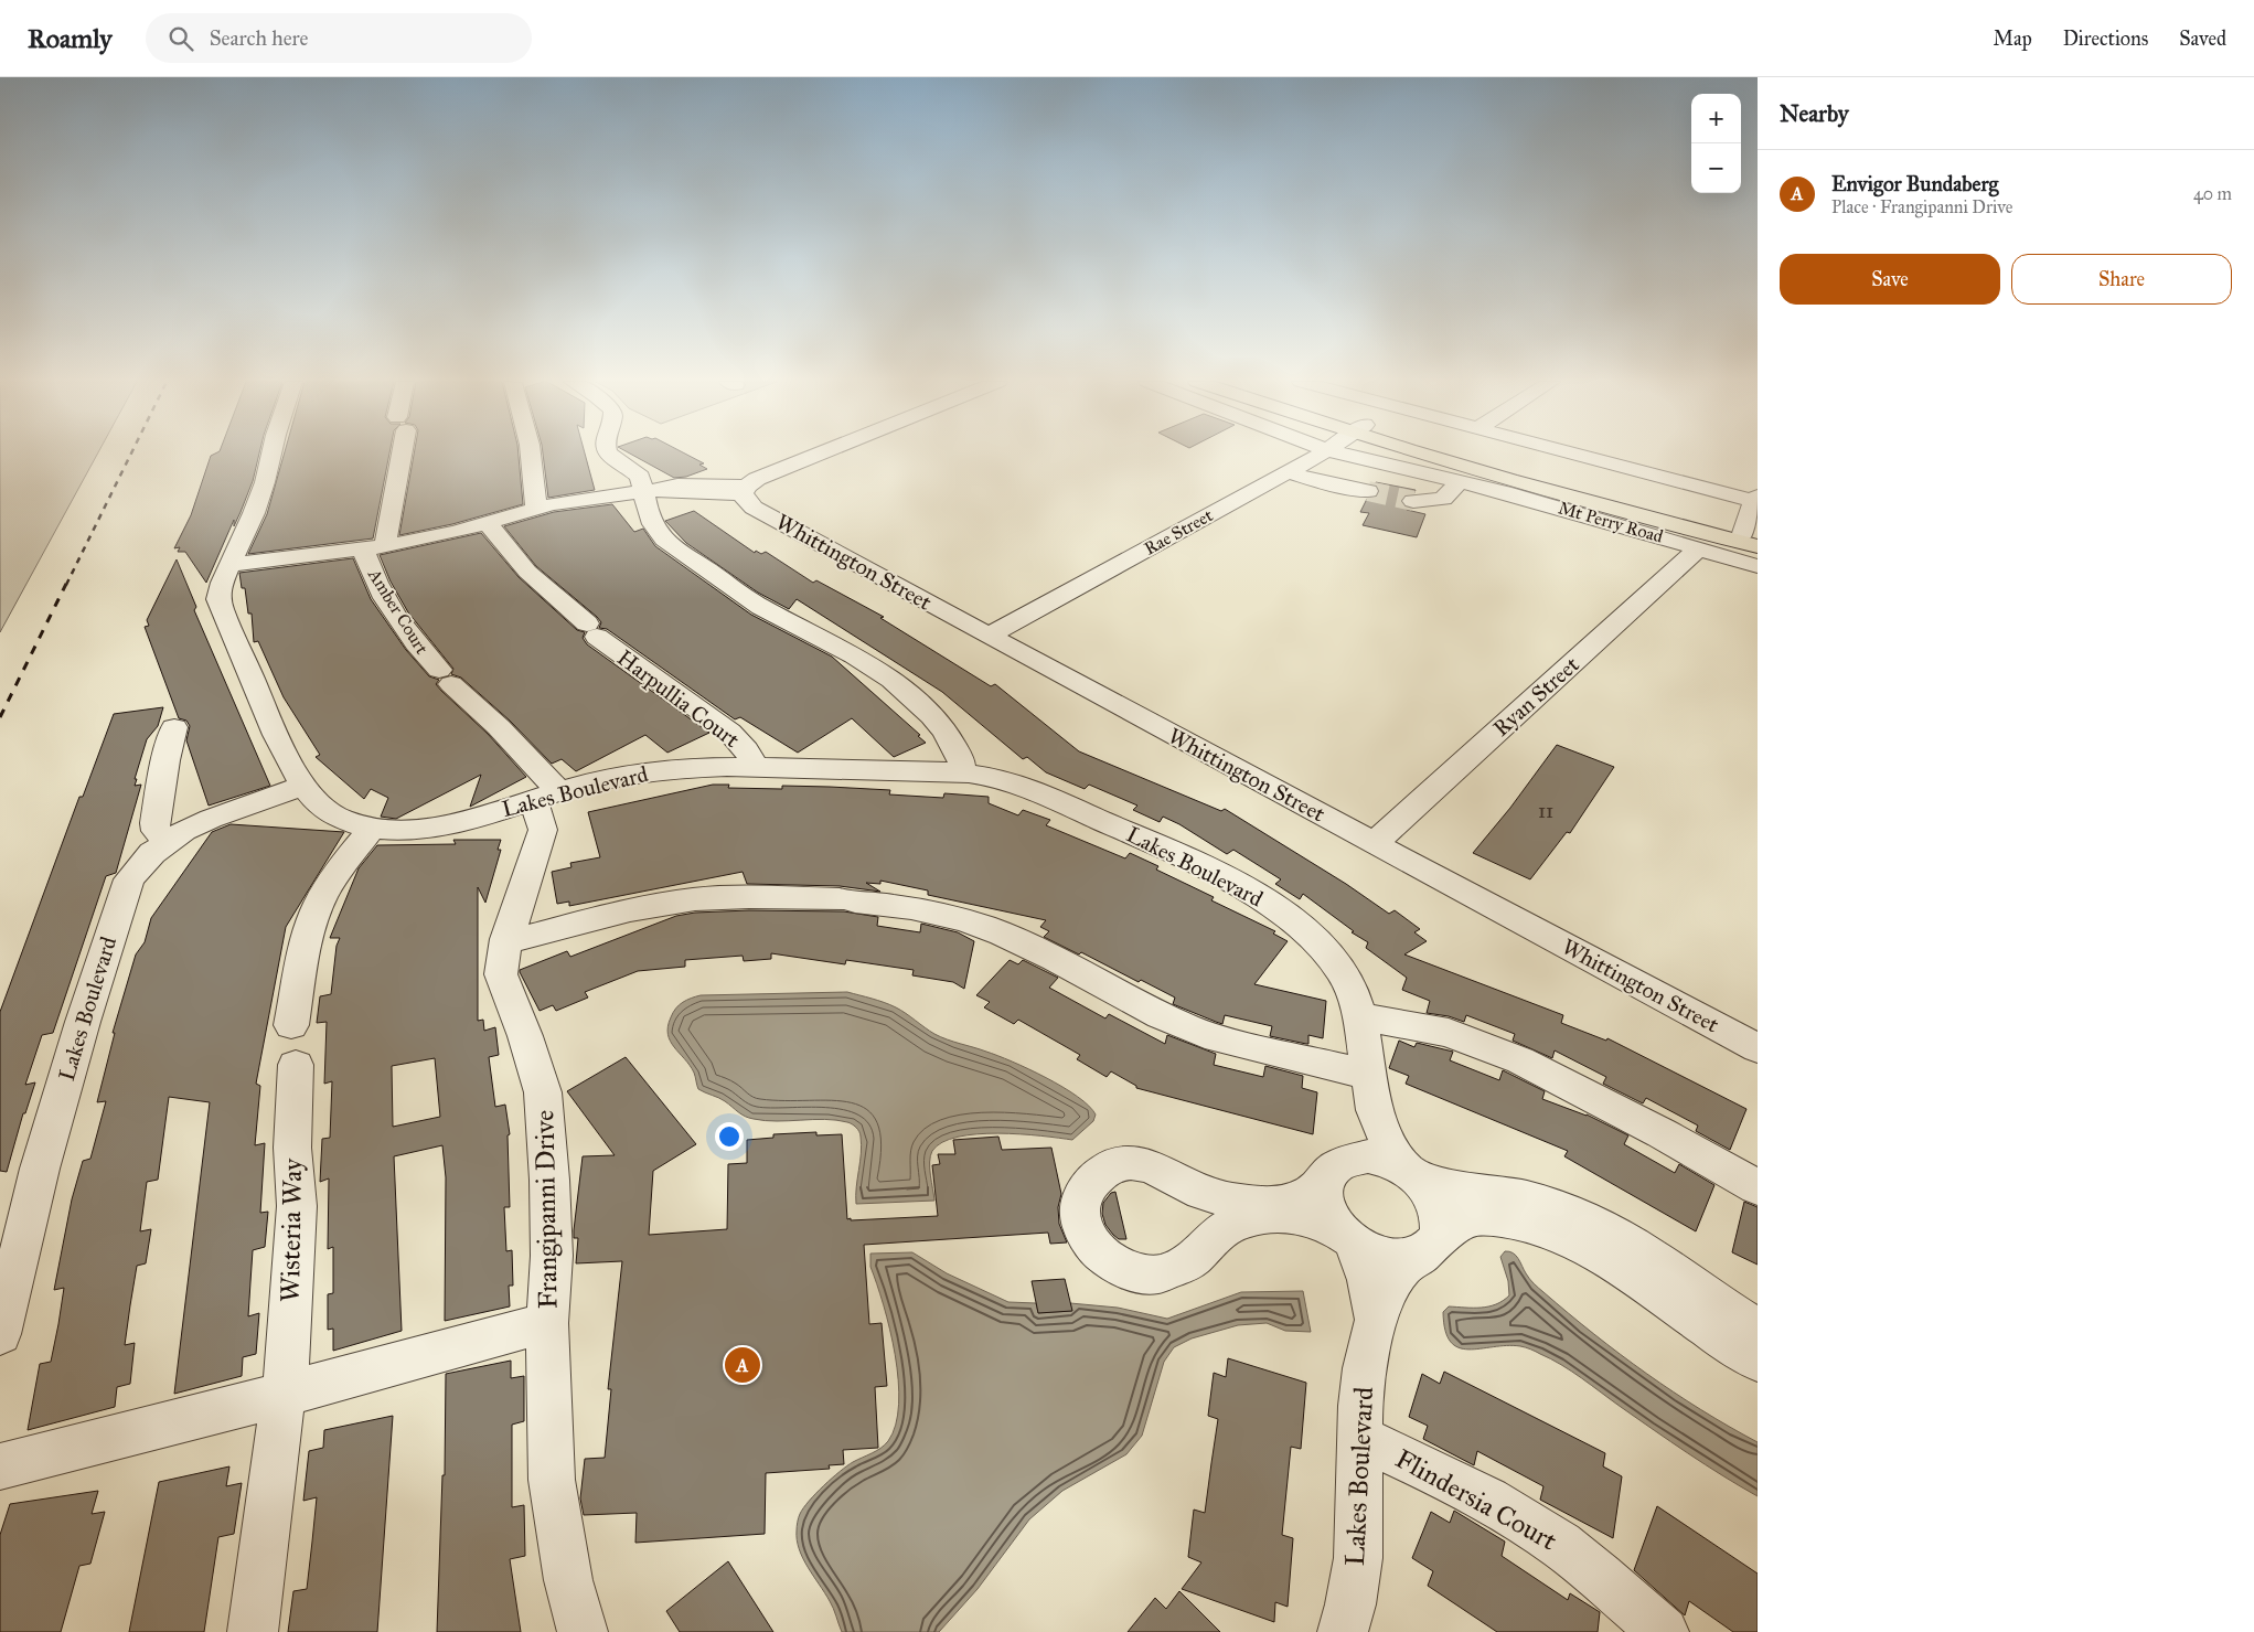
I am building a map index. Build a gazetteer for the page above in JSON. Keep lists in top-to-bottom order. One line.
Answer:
{"streets":{"main road":["Mt Perry Road"],"street":["Rae Street","Whittington Street","Amber Court","Ryan Street","Harpullia Court","Lakes Boulevard","Frangipanni Drive","Wisteria Way","Flindersia Court"]},"crossings":[["Mt Perry Road","Ryan Street"],["Rae Street","Whittington Street"],["Whittington Street","Ryan Street"],["Amber Court","Lakes Boulevard"],["Amber Court","Frangipanni Drive"],["Harpullia Court","Lakes Boulevard"],["Lakes Boulevard","Frangipanni Drive"],["Lakes Boulevard","Flindersia Court"]],"house_numbers":["11"],"page":{"header":"Roamly","search":"Search here","nav":["Map","Directions","Saved"],"heading":"Nearby","map_buttons":["+","−"],"list":[{"mark":"A","name":"Envigor Bundaberg","note":"Place · Frangipanni Drive","value":"40 m"}],"buttons":["Save","Share"],"pins":"A"}}
